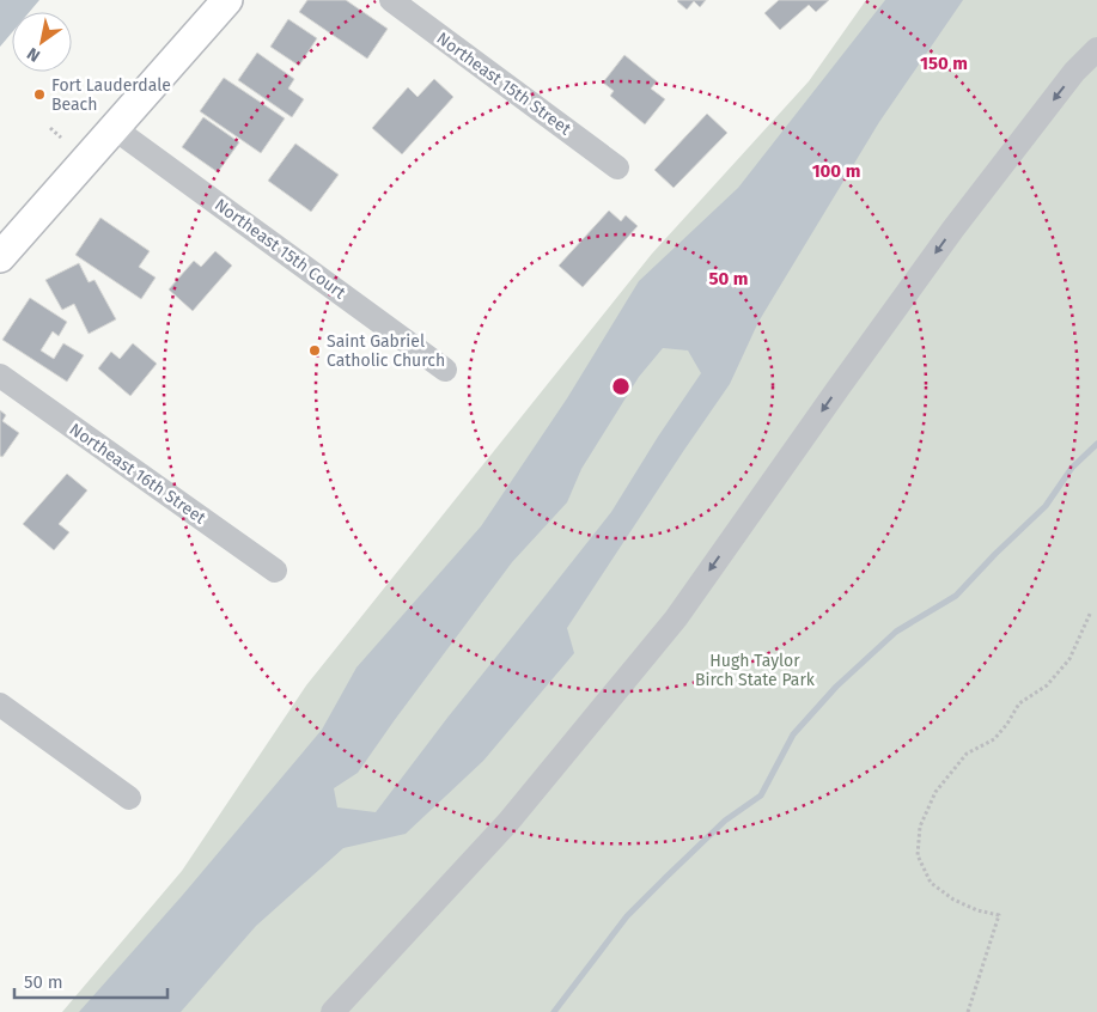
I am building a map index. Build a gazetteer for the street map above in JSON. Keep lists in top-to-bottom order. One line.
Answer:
{"streets":{"street":["Northeast 15th Street","Northeast 15th Court","Northeast 16th Street"]},"parks":["Hugh Taylor Birch State Park"],"places":["Fort Lauderdale Beach","Saint Gabriel Catholic Church"],"scale_bar":"50 m","north":"bottom left","rings":["150 m","100 m","50 m"]}
